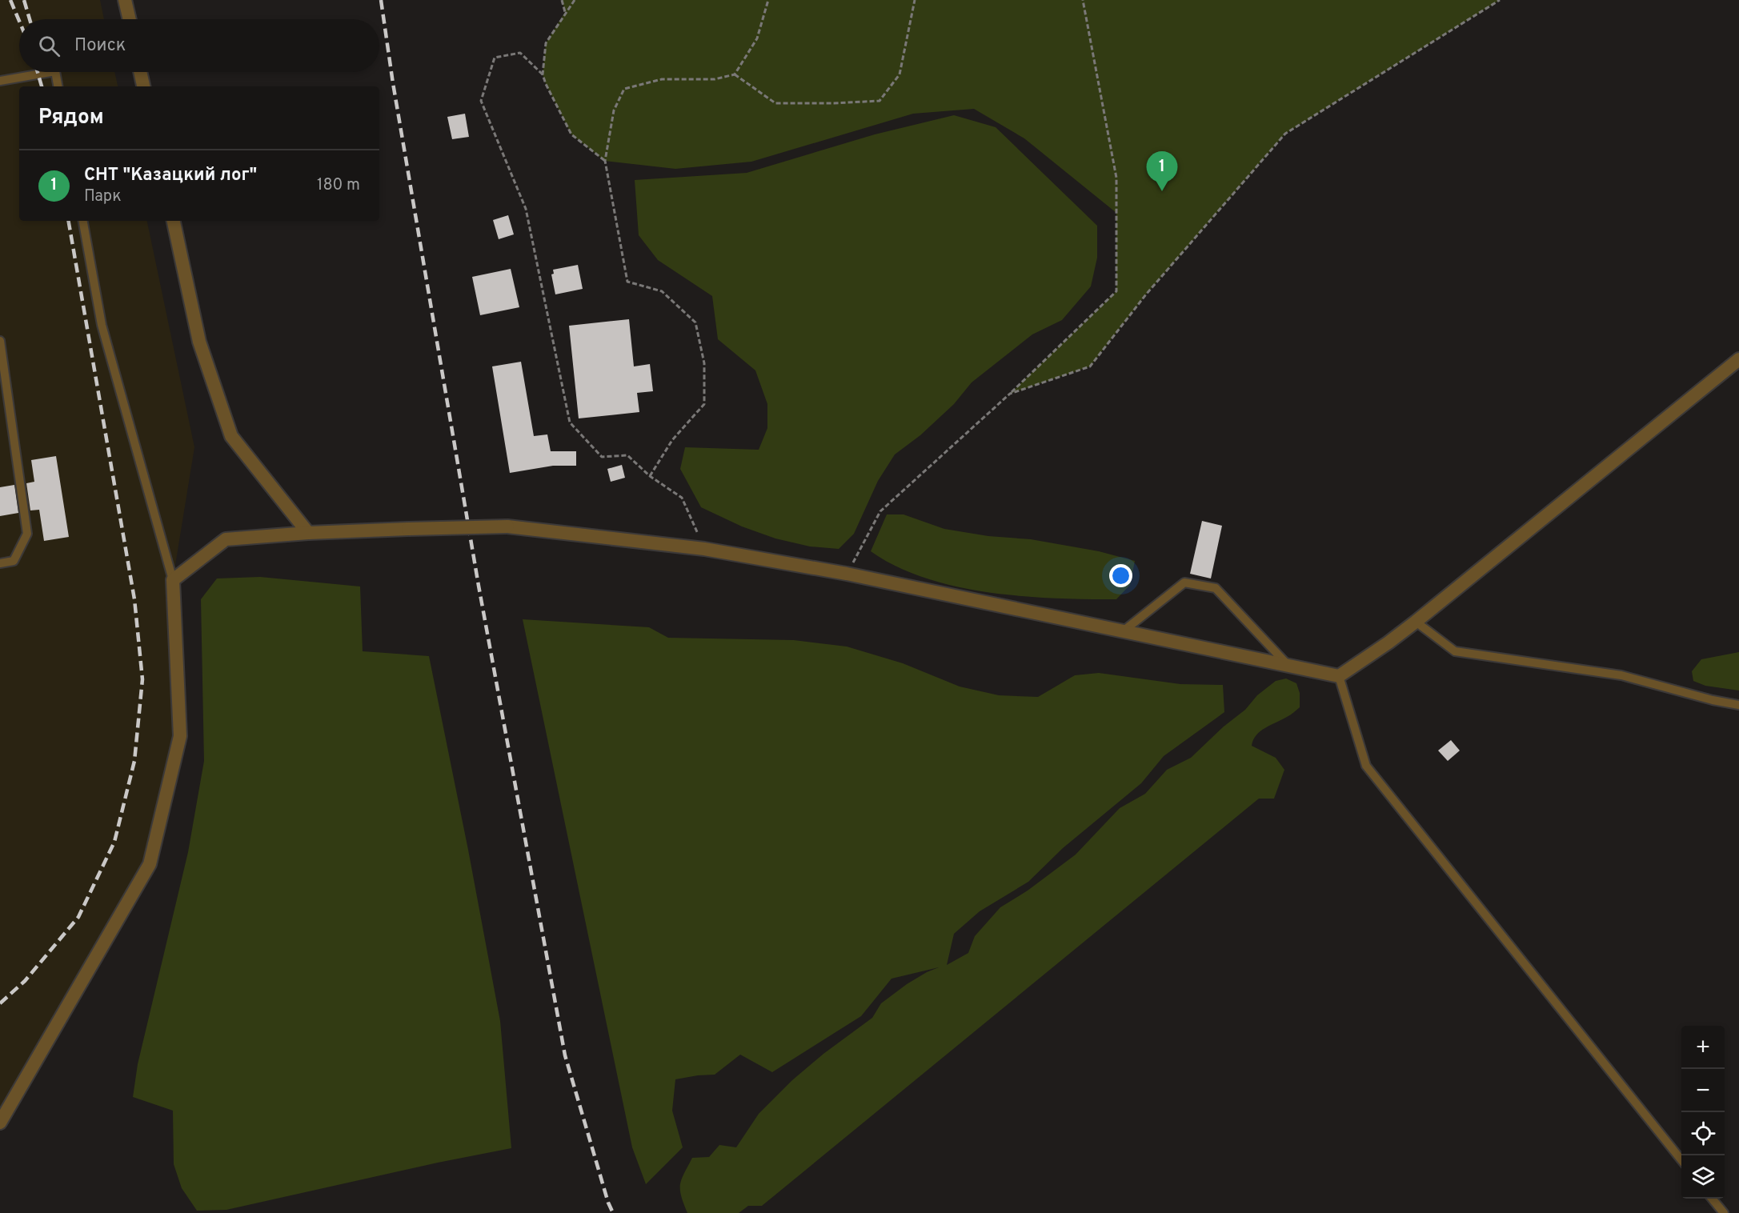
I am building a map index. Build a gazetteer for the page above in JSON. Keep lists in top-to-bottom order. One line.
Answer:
{"page":{"search":"Поиск","heading":"Рядом","list":[{"mark":"1","name":"СНТ \"Казацкий лог\"","note":"Парк","value":"180 m"}],"pins":"1","map_buttons":["+","−"]}}
